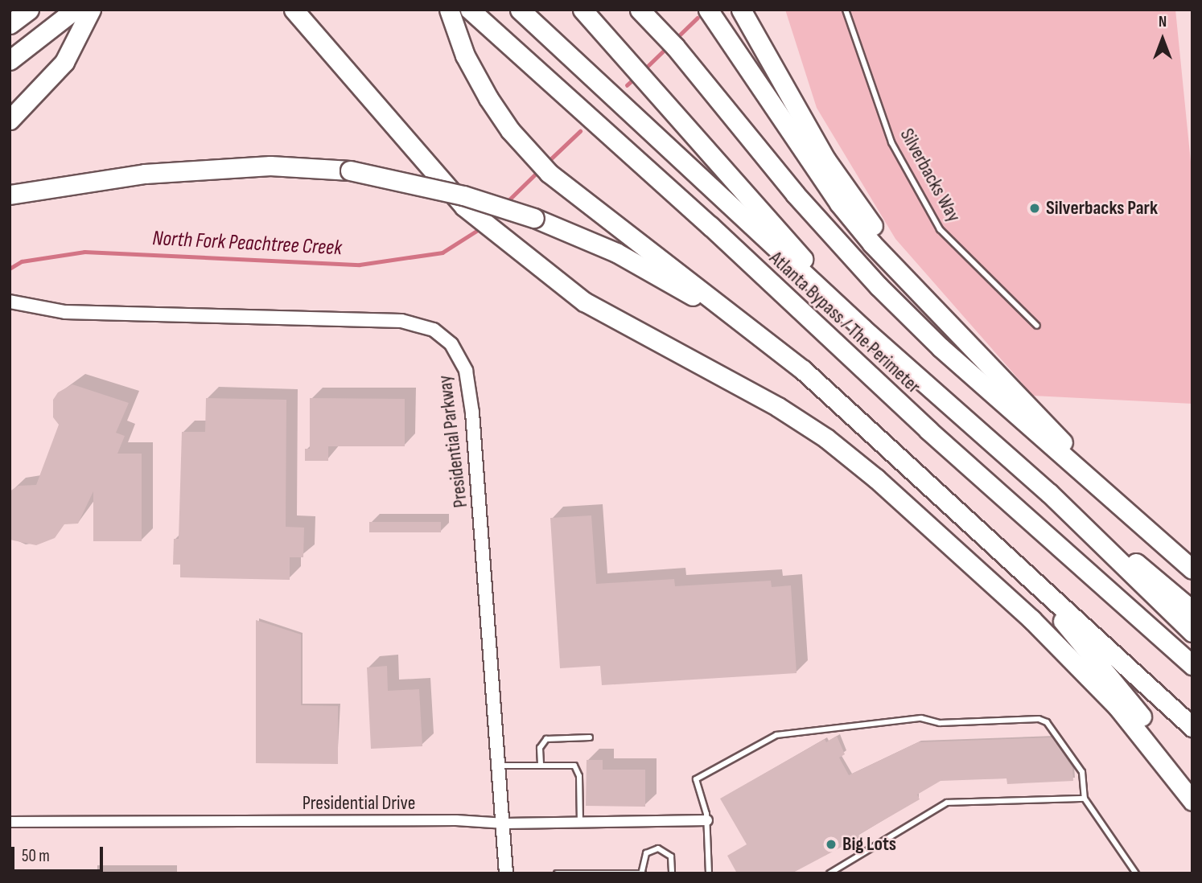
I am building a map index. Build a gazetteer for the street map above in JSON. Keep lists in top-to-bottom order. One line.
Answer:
{"streets":{"highway":["Atlanta Bypass / The Perimeter"],"street":["Presidential Parkway","Presidential Drive"],"lane":["Silverbacks Way"]},"crossings":[["Presidential Parkway","Presidential Drive"]],"water":["North Fork Peachtree Creek"],"places":["Silverbacks Park","Big Lots"],"scale_bar":"50 m","north":"top"}
